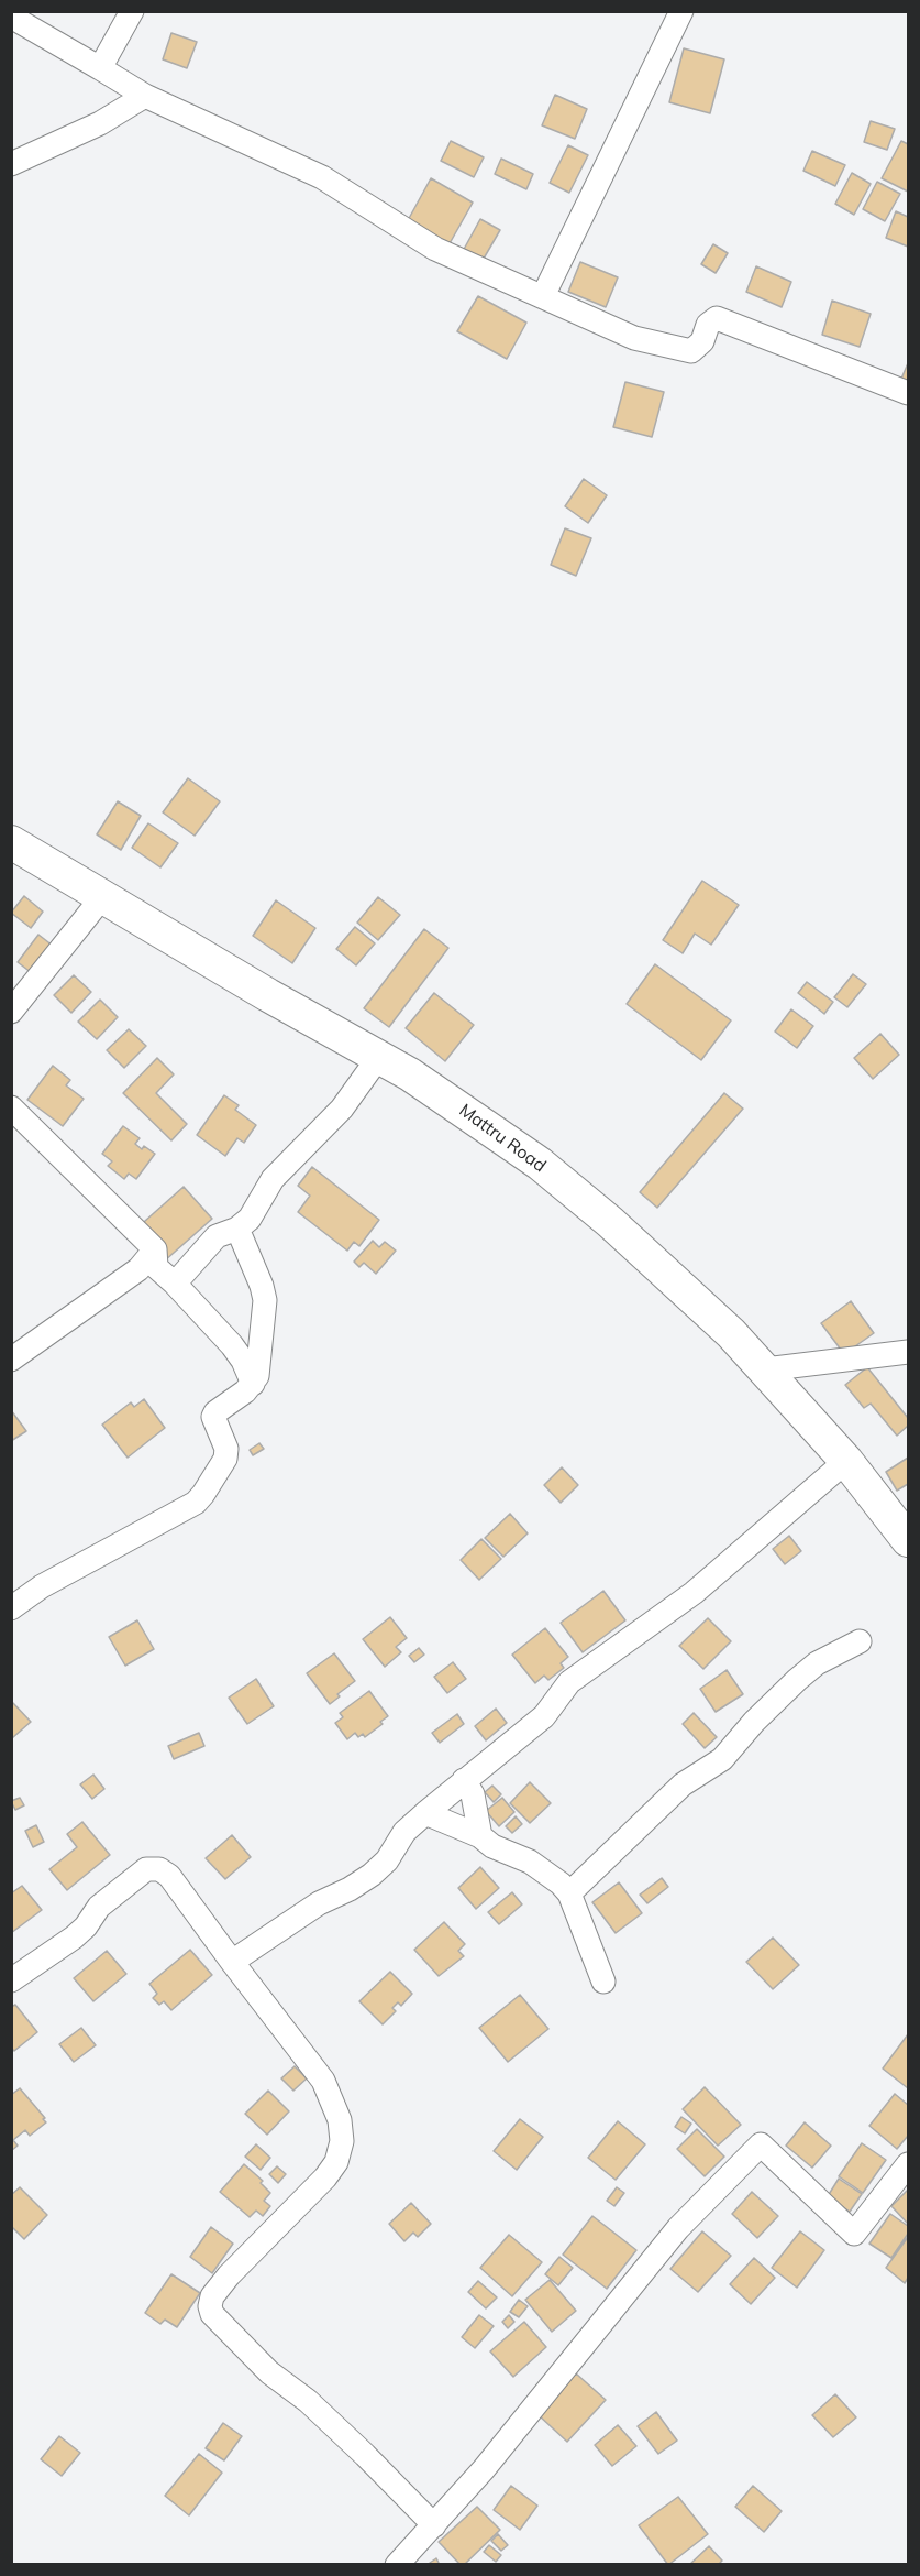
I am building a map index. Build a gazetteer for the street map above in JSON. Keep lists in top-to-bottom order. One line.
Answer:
{"streets":{"main road":["Mattru Road"]}}
